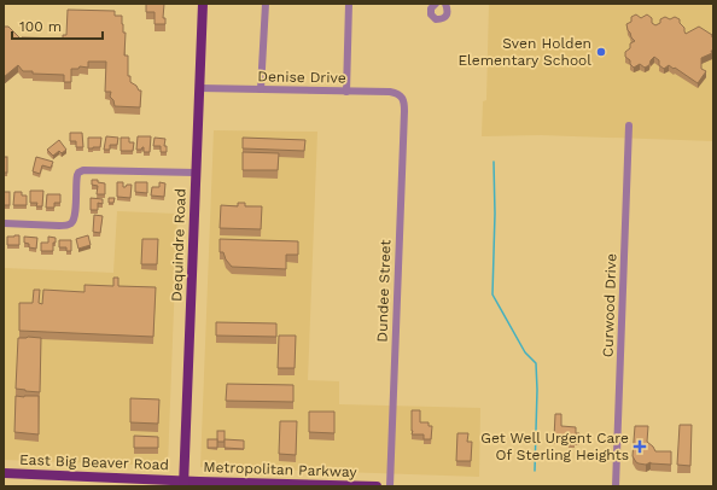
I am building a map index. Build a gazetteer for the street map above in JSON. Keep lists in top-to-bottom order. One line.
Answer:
{"streets":{"main road":["Dequindre Road","East Big Beaver Road","Metropolitan Parkway"],"street":["Denise Drive","Dundee Street","Curwood Drive"]},"crossings":[["Denise Drive","Dequindre Road"],["Denise Drive","Dundee Street"],["Dequindre Road","East Big Beaver Road"],["Dequindre Road","Metropolitan Parkway"],["East Big Beaver Road","Metropolitan Parkway"]],"places":{"other":["Sven Holden Elementary School"],"health":["Get Well Urgent Care Of Sterling Heights"]},"scale_bar":"100 m"}
